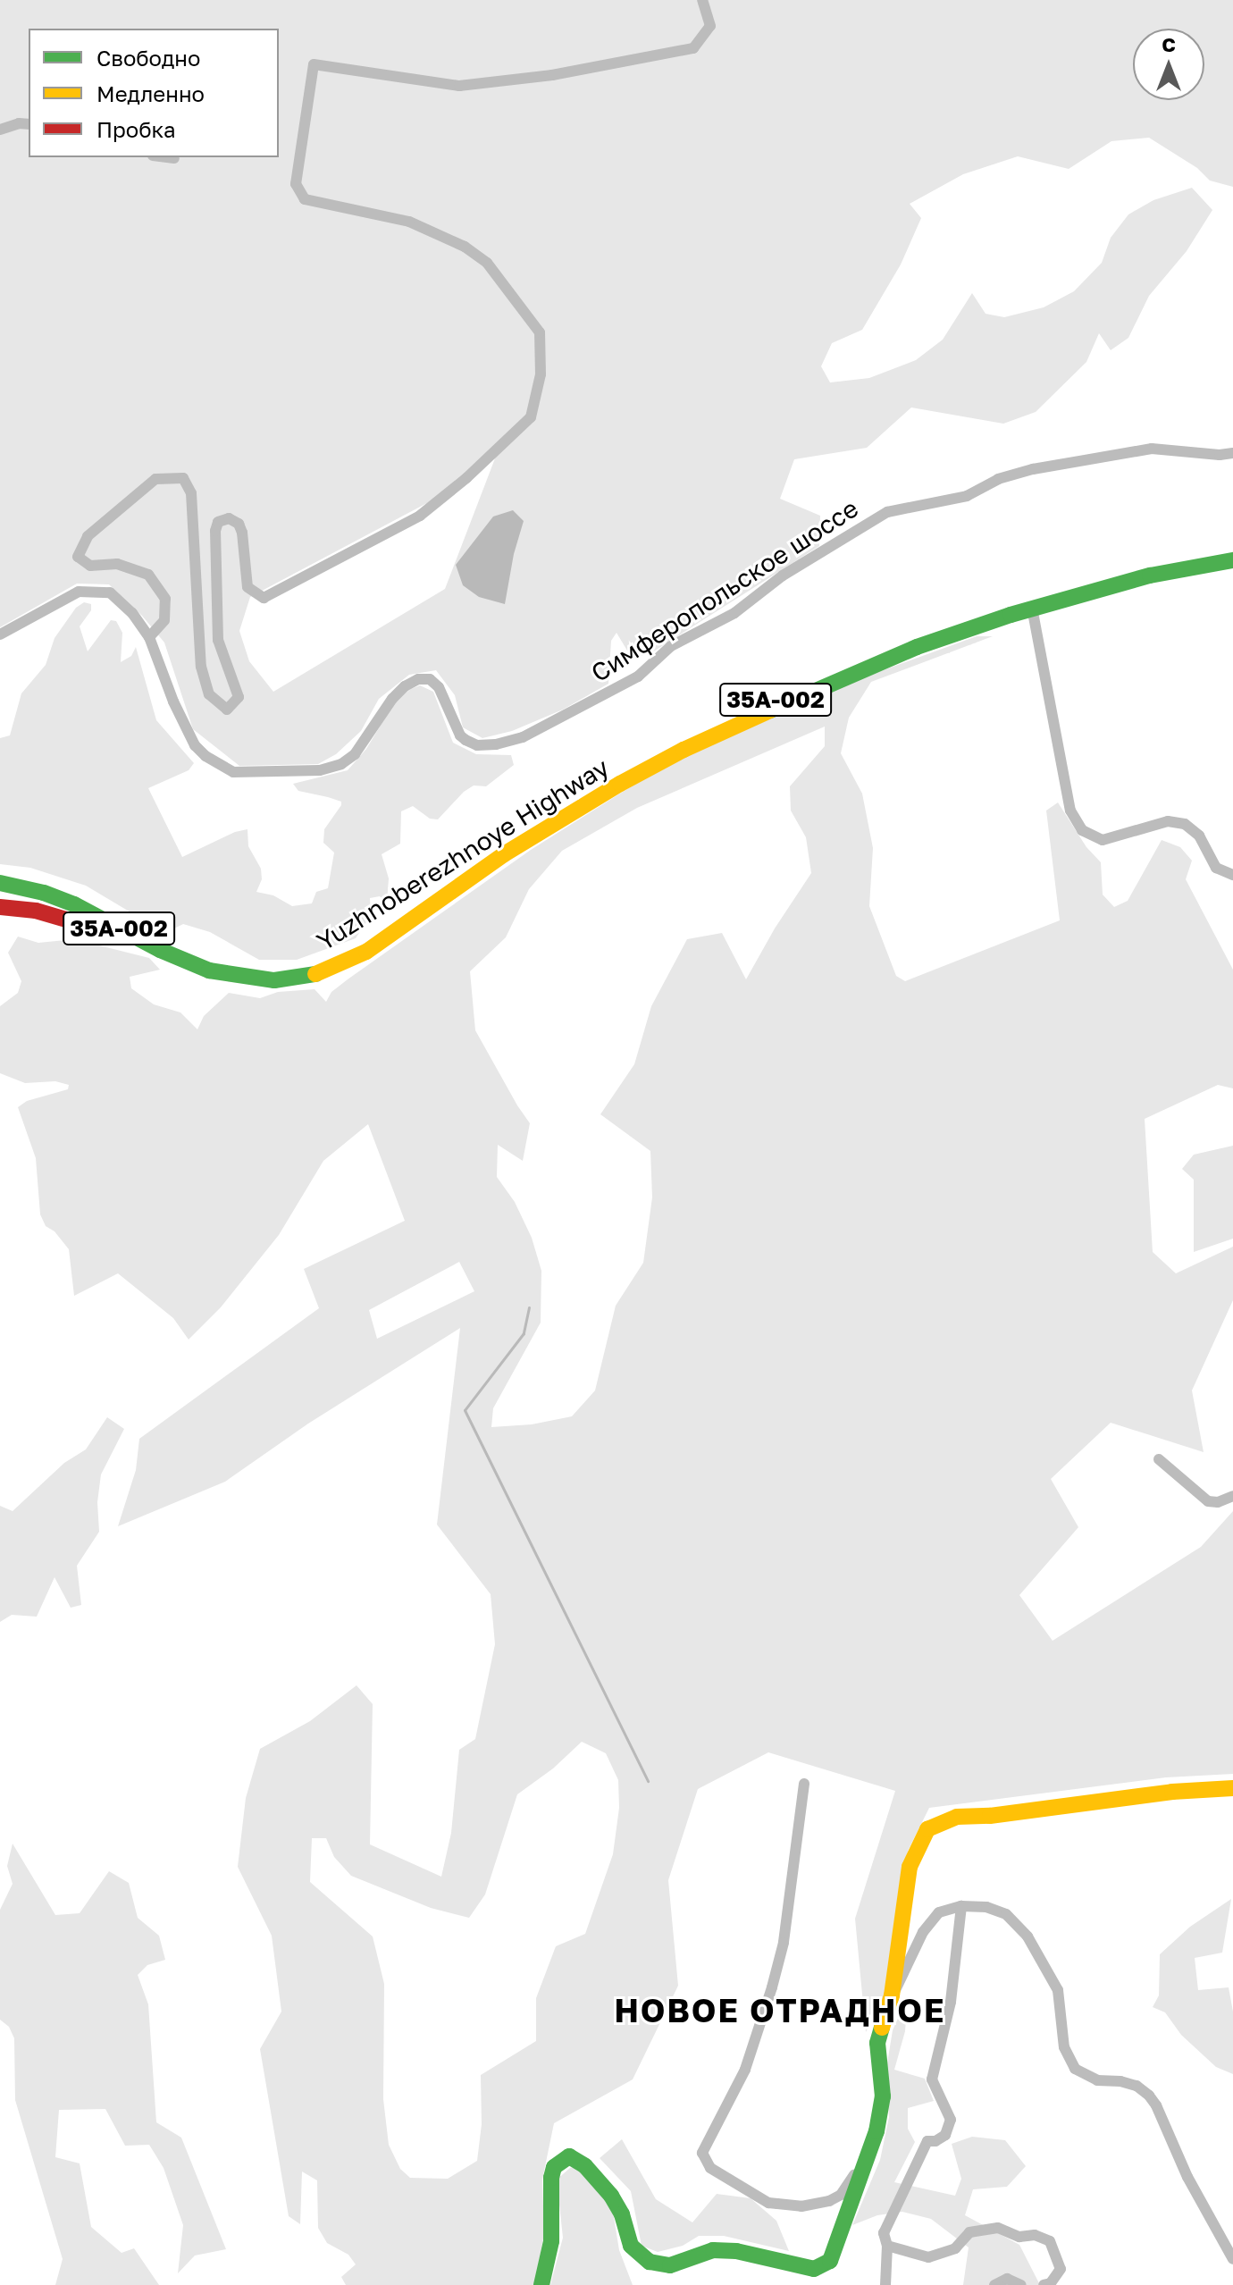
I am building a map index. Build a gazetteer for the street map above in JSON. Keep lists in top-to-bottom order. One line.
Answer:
{"streets":{"main road":["35А-002","Yuzhnoberezhnoye Highway"],"street":["Симферопольское шоссе"]},"districts":["НОВОЕ ОТРАДНОЕ"],"legend":["Свободно","Медленно","Пробка"],"north":"top"}
